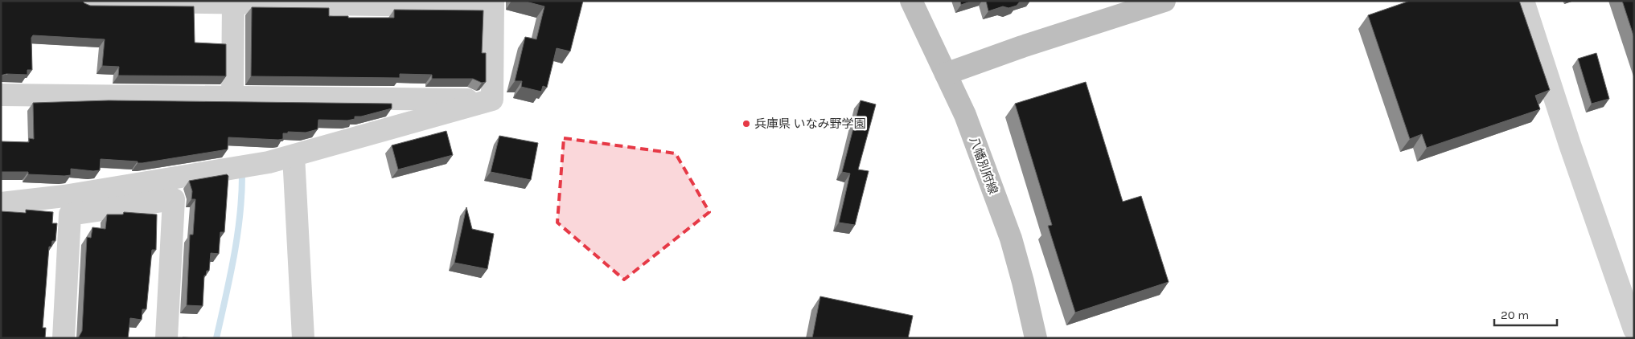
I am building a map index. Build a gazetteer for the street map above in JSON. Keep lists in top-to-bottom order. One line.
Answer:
{"streets":{"main road":["八幡別府線"]},"places":["兵庫県 いなみ野学園"],"scale_bar":"20 m"}
